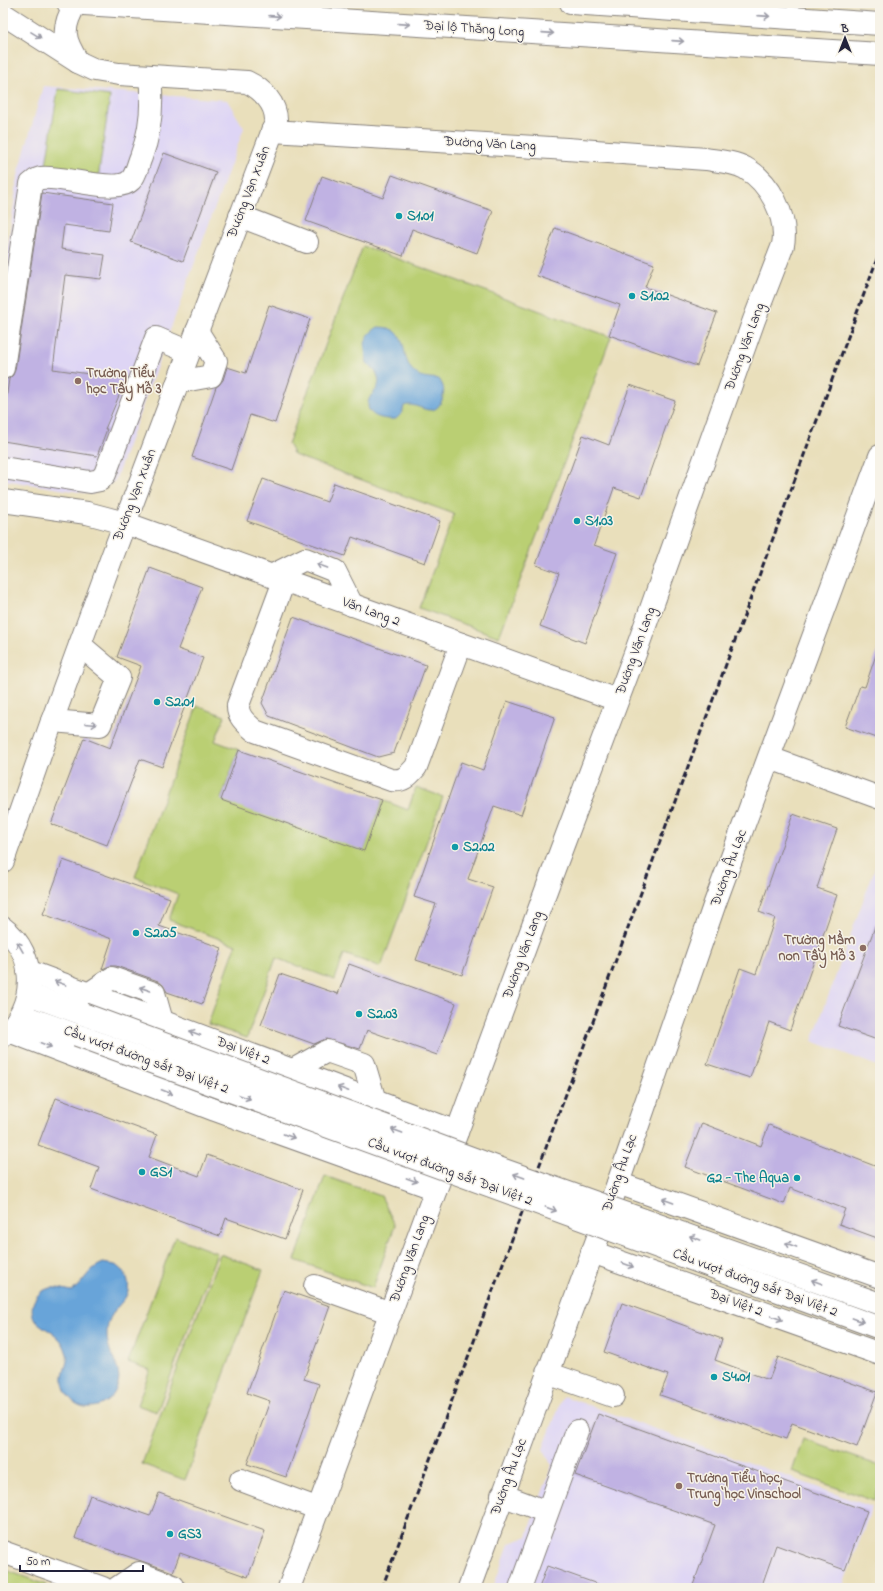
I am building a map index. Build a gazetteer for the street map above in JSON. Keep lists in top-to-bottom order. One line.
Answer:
{"streets":{"main road":["Đại lộ Thăng Long","Đường Văn Lang","Đường Vạn Xuân","Văn Lang 2","Đường Âu Lạc","Đại Việt 2","Cầu vượt đường sắt Đại Việt 2"]},"crossings":[["Đường Văn Lang","Đường Vạn Xuân"],["Đường Văn Lang","Văn Lang 2"],["Đường Văn Lang","Đại Việt 2"],["Đường Âu Lạc","Đại Việt 2"]],"places":["S1.01","S1.02","Trường Tiểu học Tây Mỗ 3","S1.03","S2.01","S2.02","S2.05","Trường Mầm non Tây Mỗ 3","S2.03","GS1","G2 - The Aqua","S4.01","Trường Tiểu học, Trung học Vinschool","GS3"],"scale_bar":"50 m","north":"top"}
